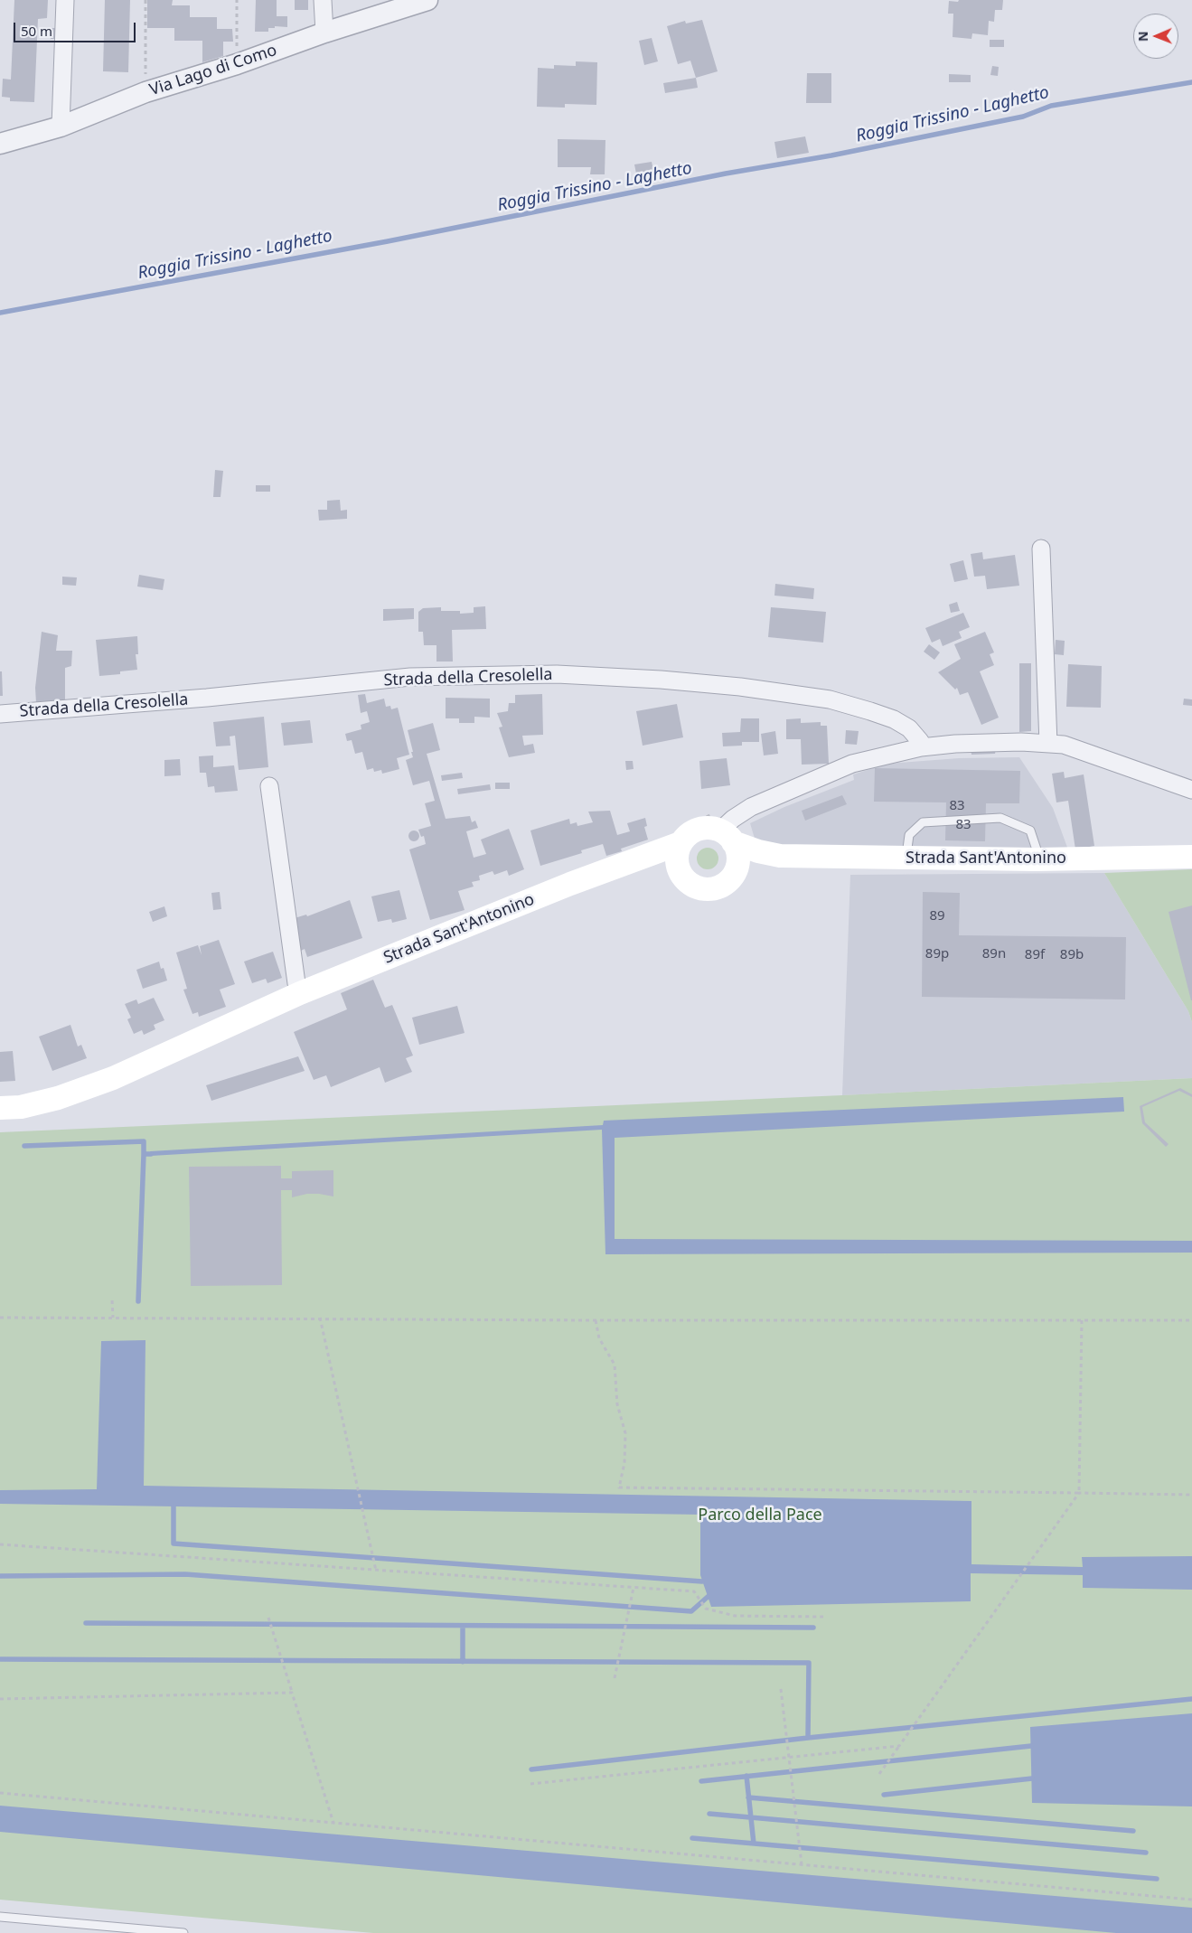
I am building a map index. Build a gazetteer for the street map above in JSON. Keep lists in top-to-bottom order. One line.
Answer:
{"streets":{"main road":["Strada Sant'Antonino"],"street":["Via Lago di Como","Strada della Cresolella"]},"water":["Roggia Trissino - Laghetto"],"parks":["Parco della Pace"],"house_numbers":["83","83","89","89p","89n","89f","89b"],"scale_bar":"50 m","north":"left"}
